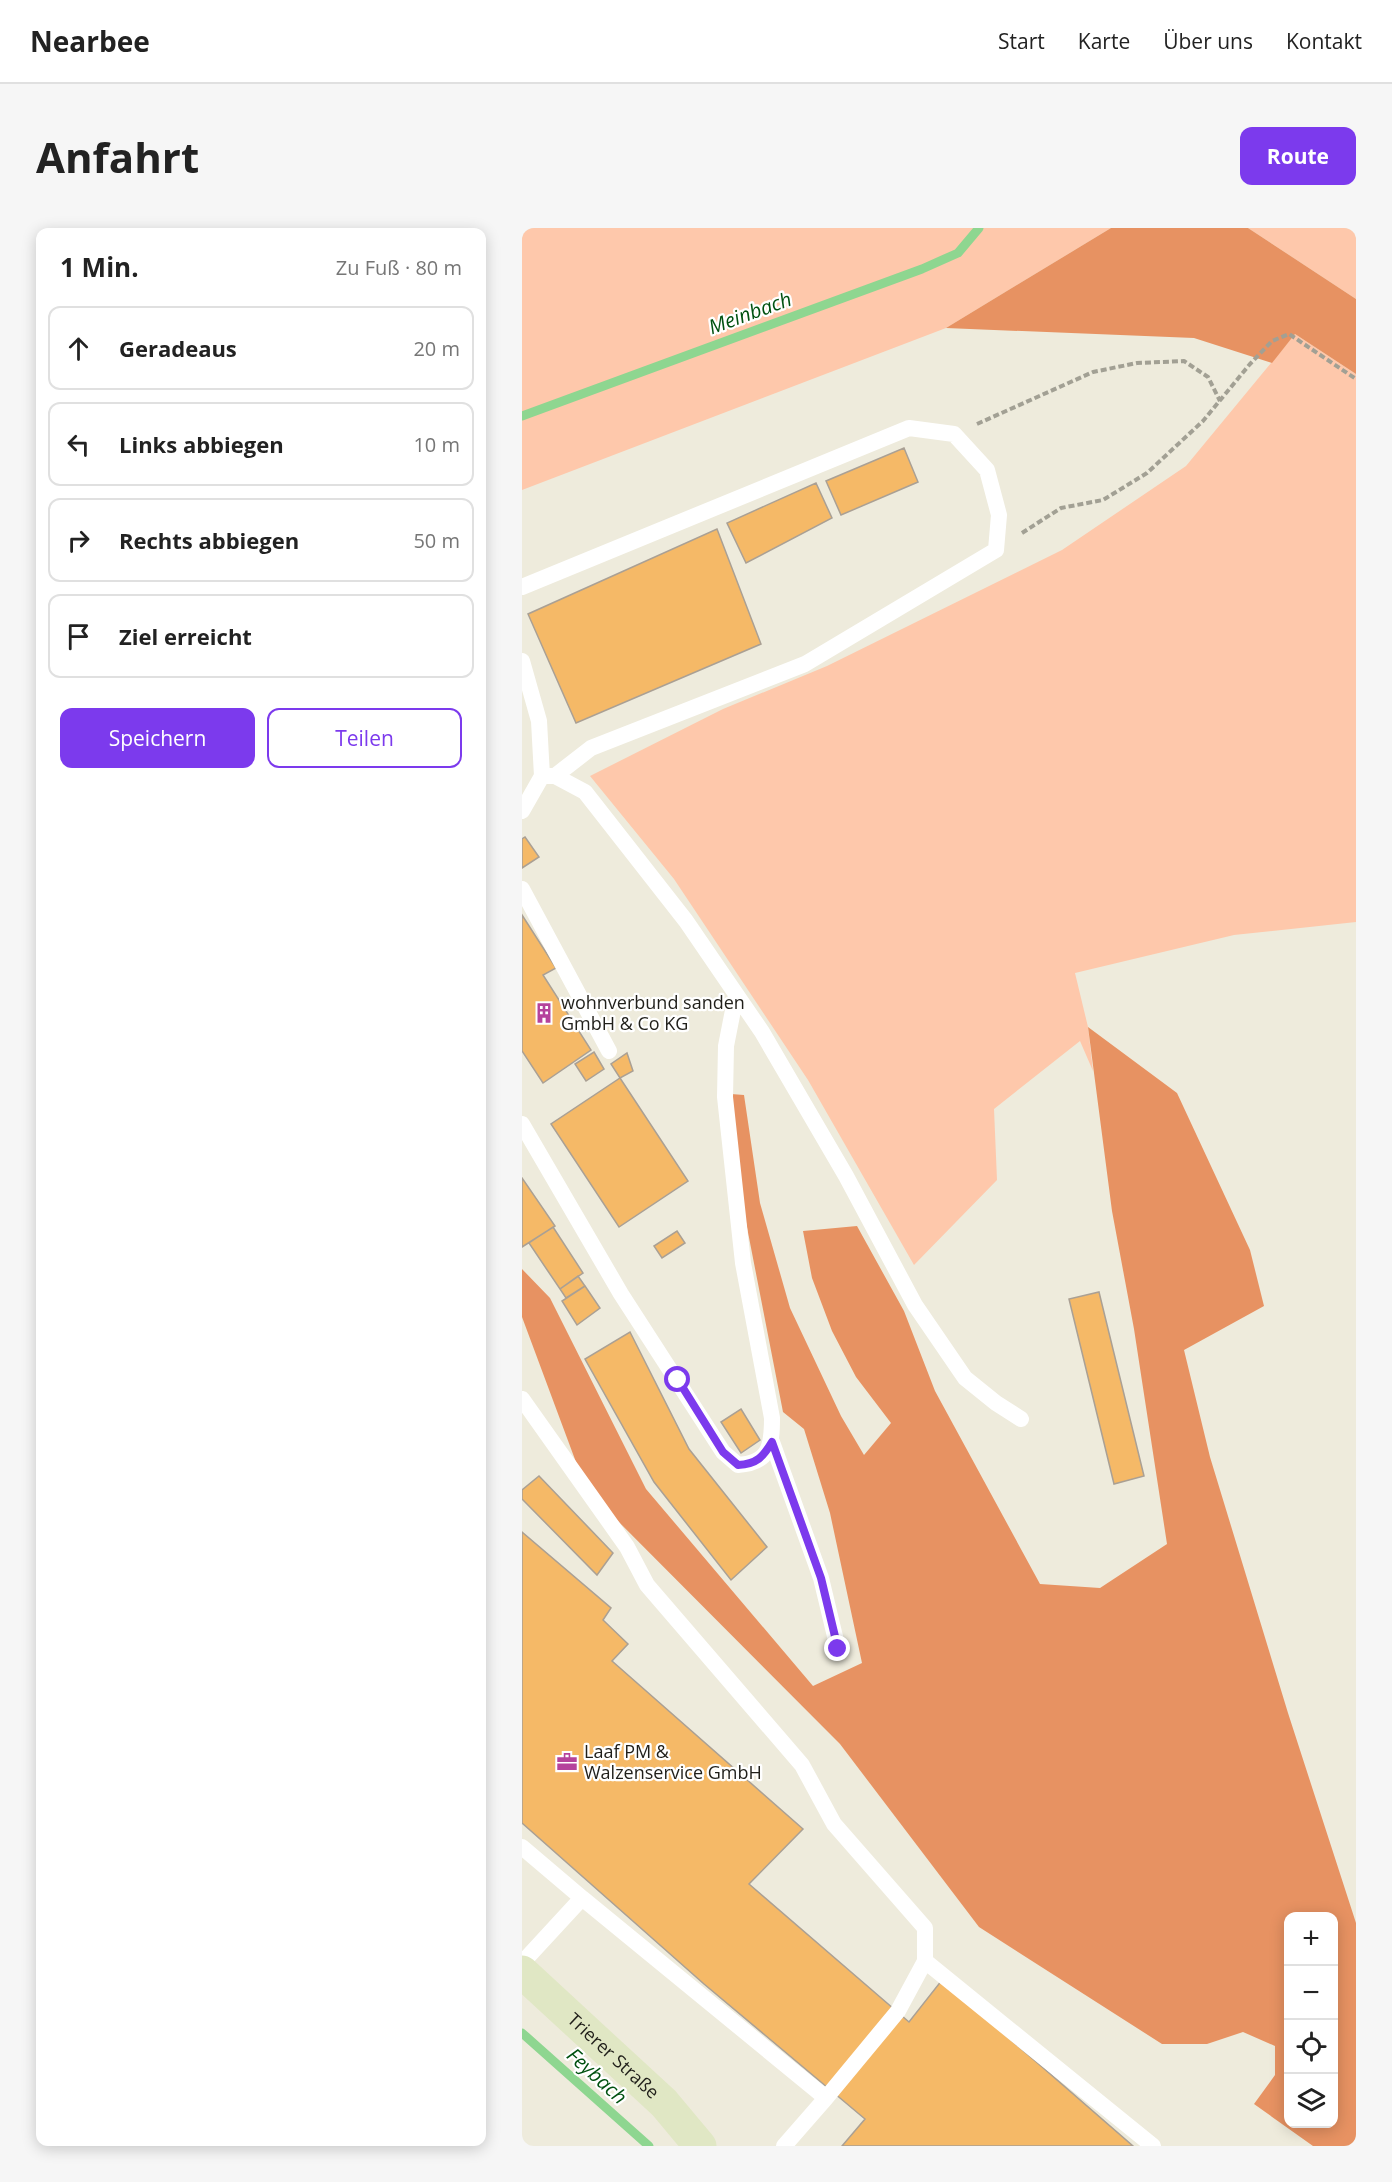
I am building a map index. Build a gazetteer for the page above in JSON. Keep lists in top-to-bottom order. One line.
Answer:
{"streets":{"main road":["Trierer Straße"]},"water":["Meinbach","Feybach"],"places":{"building":["wohnverbund sanden GmbH & Co KG"],"office":["Laaf PM & Walzenservice GmbH"]},"page":{"header":"Nearbee","nav":["Start","Karte","Über uns","Kontakt"],"buttons":["Route",["Speichern","Teilen"]],"title":"Anfahrt","heading":["1 Min.","Zu Fuß · 80 m"],"list":[["Geradeaus","20 m"],["Links abbiegen","10 m"],["Rechts abbiegen","50 m"],"Ziel erreicht"],"map_buttons":["+","−"]}}
